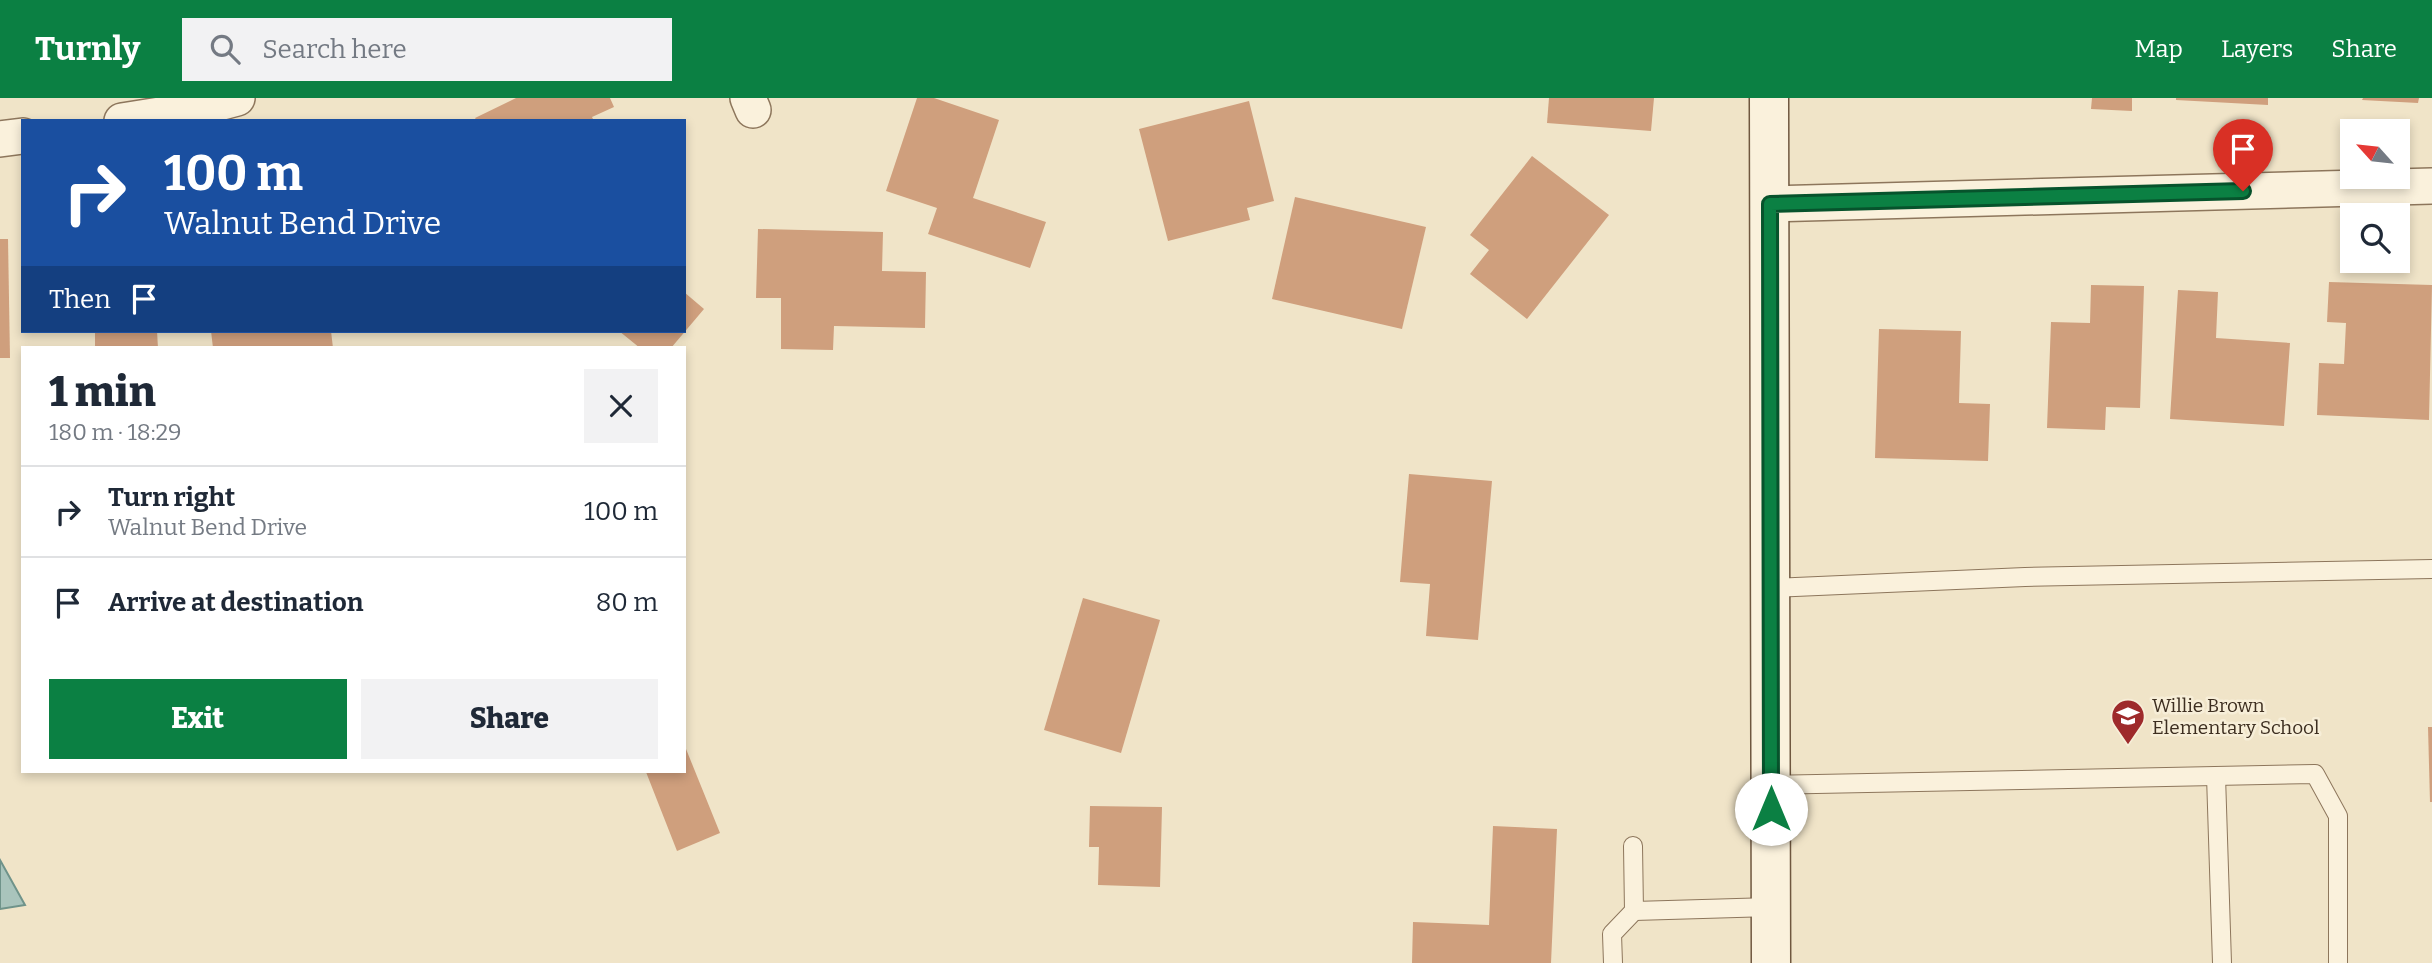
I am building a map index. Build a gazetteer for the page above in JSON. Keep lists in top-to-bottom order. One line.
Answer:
{"places":{"school or university":["Willie Brown Elementary School"]},"north":"top left","page":{"header":"Turnly","search":"Search here","nav":["Map","Layers","Share"],"turn":["100 m","Walnut Bend Drive"],"then":"Then","heading":["1 min","180 m · 18:29"],"list":[{"name":"Turn right","note":"Walnut Bend Drive","value":"100 m"},{"name":"Arrive at destination","value":"80 m"}],"buttons":["Exit","Share"]}}
